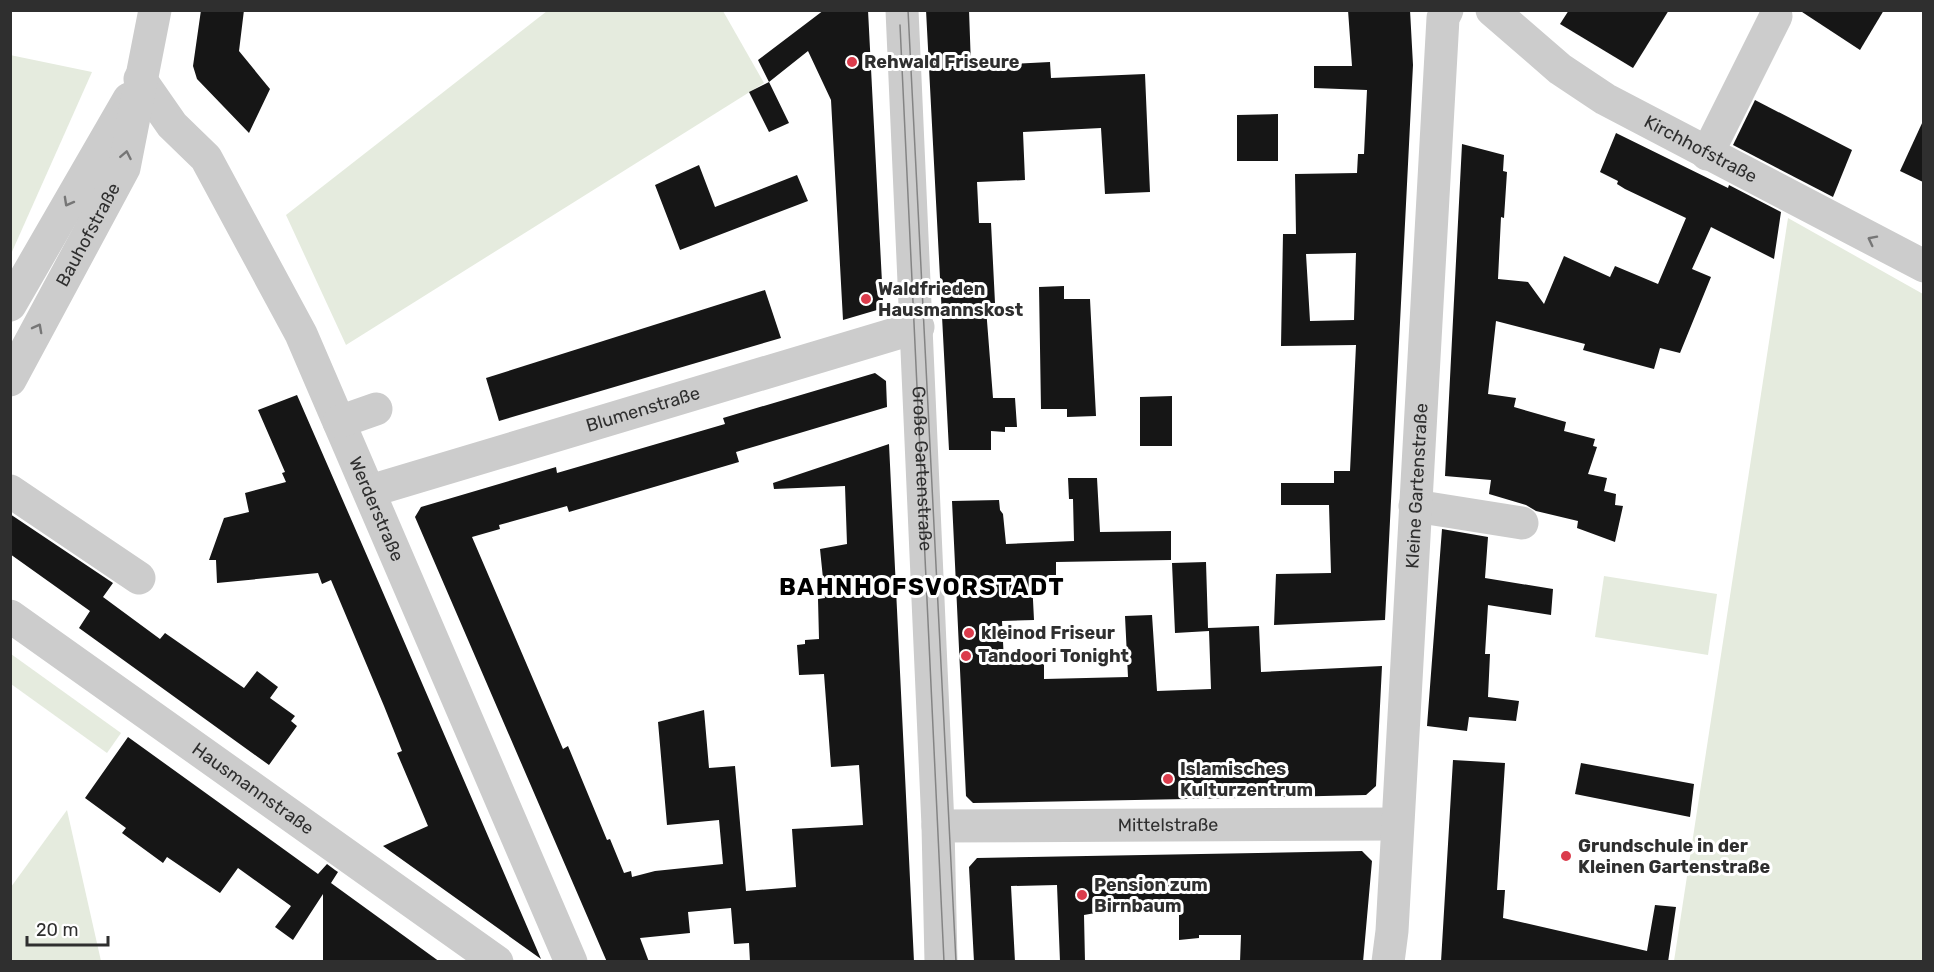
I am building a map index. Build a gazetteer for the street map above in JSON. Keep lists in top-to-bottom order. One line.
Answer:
{"streets":{"street":["Kirchhofstraße","Bauhofstraße","Blumenstraße","Große Gartenstraße","Kleine Gartenstraße","Werderstraße","Hausmannstraße","Mittelstraße"]},"crossings":[["Bauhofstraße","Werderstraße"],["Blumenstraße","Große Gartenstraße"],["Blumenstraße","Werderstraße"],["Große Gartenstraße","Mittelstraße"],["Kleine Gartenstraße","Mittelstraße"]],"one_way":["Kirchhofstraße"],"districts":["BAHNHOFSVORSTADT"],"places":["Rehwald Friseure","Waldfrieden Hausmannskost","kleinod Friseur","Tandoori Tonight","Islamisches Kulturzentrum","Grundschule in der Kleinen Gartenstraße","Pension zum Birnbaum"],"scale_bar":"20 m"}
